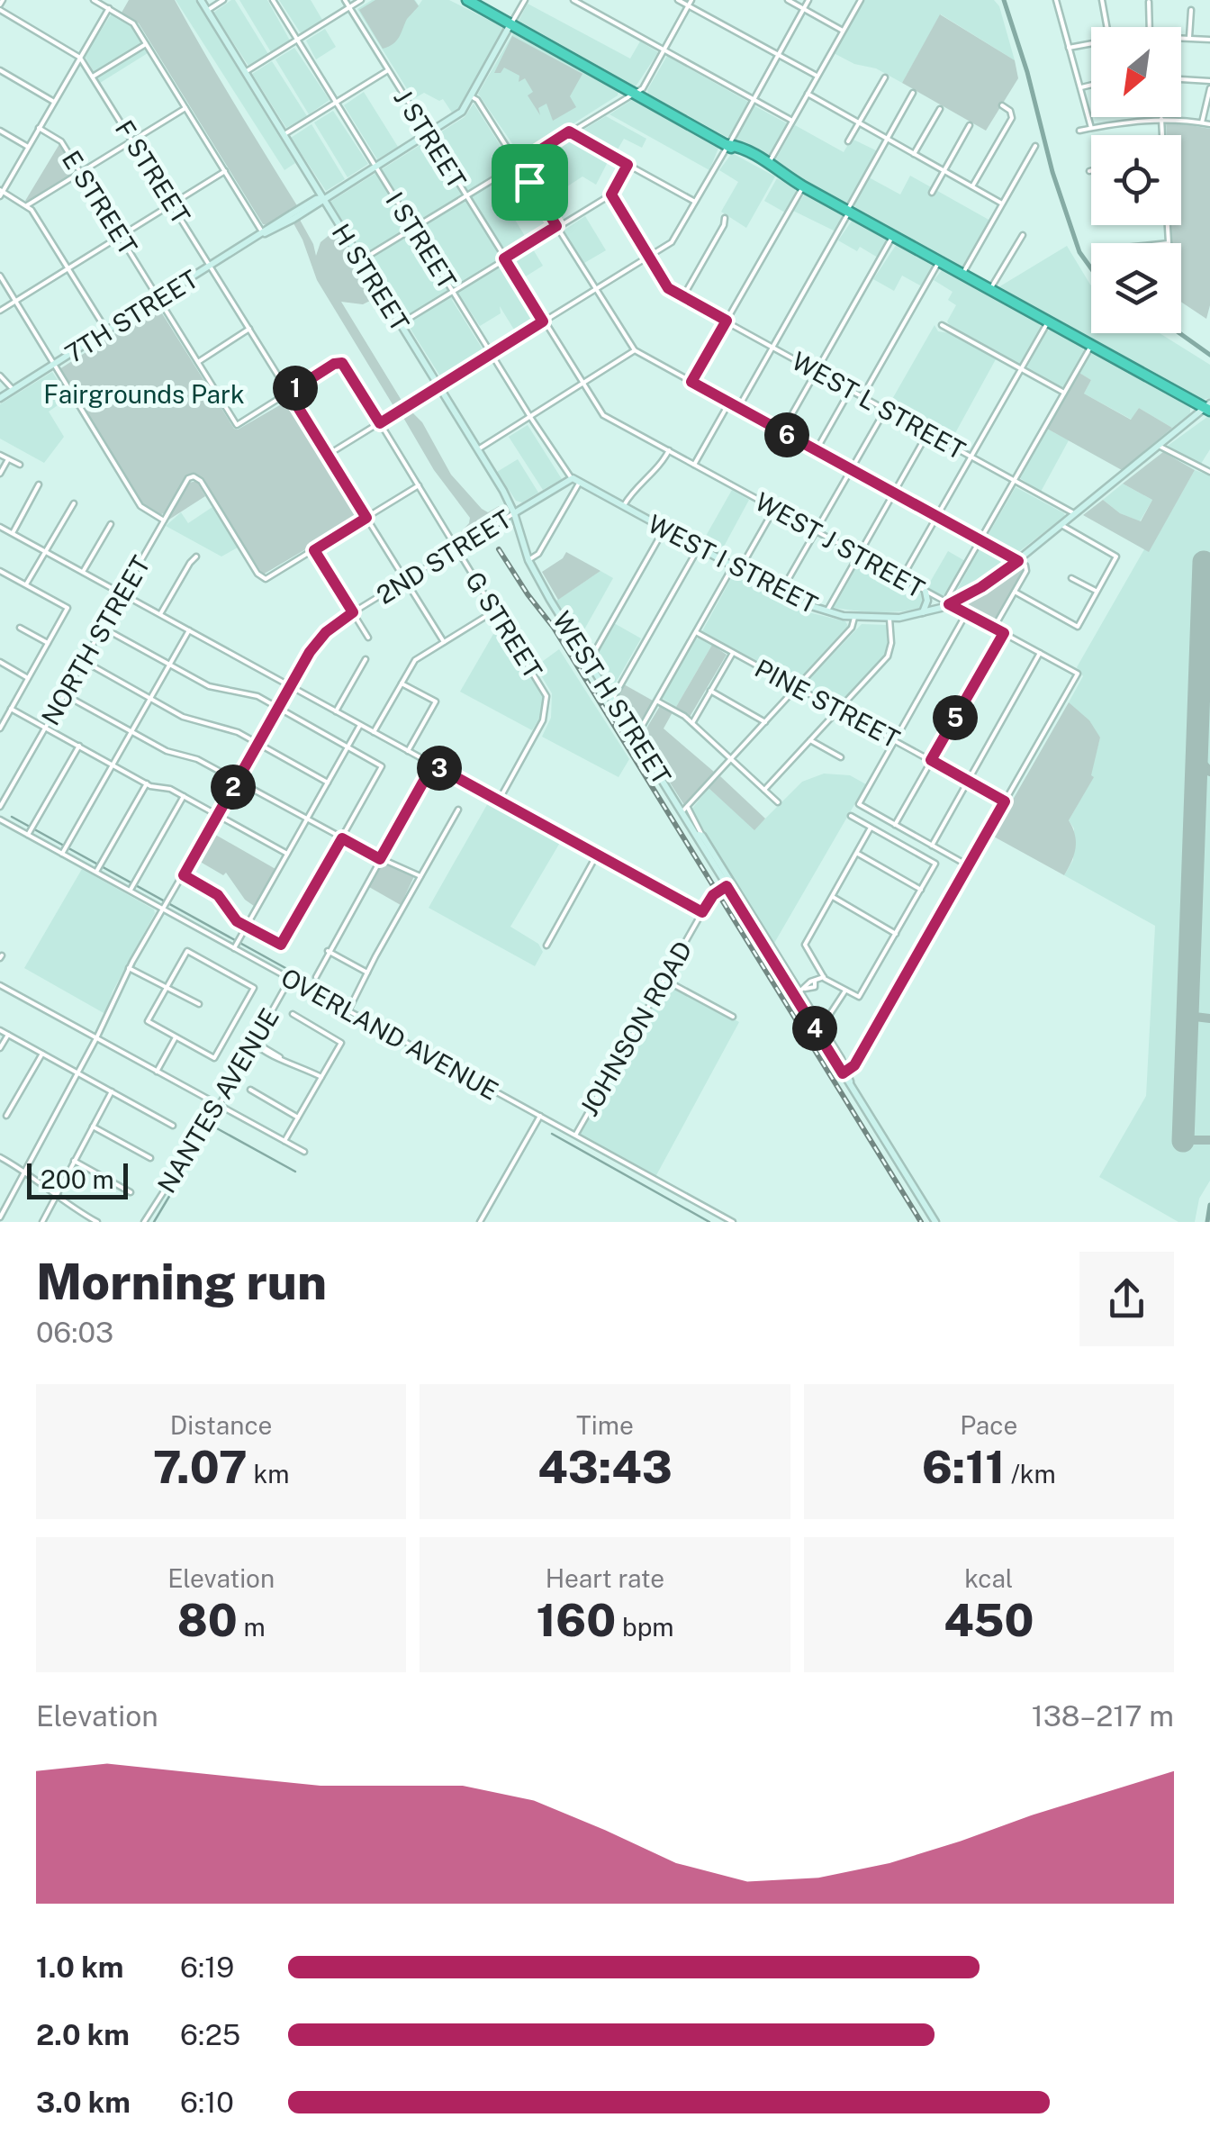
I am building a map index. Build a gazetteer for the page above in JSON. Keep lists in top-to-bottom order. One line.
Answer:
{"streets":{"street":["J STREET","F STREET","E STREET","I STREET","H STREET","7TH STREET","WEST L STREET","WEST J STREET","2ND STREET","WEST I STREET","G STREET","NORTH STREET","WEST H STREET","PINE STREET","JOHNSON ROAD","OVERLAND AVENUE","NANTES AVENUE"]},"crossings":[["J STREET","7TH STREET"],["J STREET","WEST J STREET"],["F STREET","E STREET"],["F STREET","7TH STREET"],["F STREET","2ND STREET"],["F STREET","G STREET"],["E STREET","7TH STREET"],["E STREET","G STREET"],["I STREET","7TH STREET"],["I STREET","2ND STREET"],["I STREET","WEST I STREET"],["H STREET","7TH STREET"],["H STREET","2ND STREET"],["H STREET","WEST H STREET"],["WEST L STREET","WEST I STREET"],["WEST J STREET","WEST I STREET"],["WEST J STREET","PINE STREET"],["2ND STREET","WEST I STREET"],["2ND STREET","G STREET"],["2ND STREET","OVERLAND AVENUE"],["WEST H STREET","JOHNSON ROAD"],["JOHNSON ROAD","OVERLAND AVENUE"],["OVERLAND AVENUE","NANTES AVENUE"]],"parks":["Fairgrounds Park"],"scale_bar":"200 m","north":"bottom left","page":{"pins":["1","6","5","3","2","4"],"scale":"200 m","heading":["Morning run","06:03"],"stats":[["Distance","7.07 km"],["Time","43:43"],["Pace","6:11 /km"],["Elevation","80 m"],["Heart rate","160 bpm"],["kcal","450"]],"chart":["Elevation","138–217 m"],"list":[{"name":"1.0 km","note":"6:19"},{"name":"2.0 km","note":"6:25"},{"name":"3.0 km","note":"6:10"}]}}
